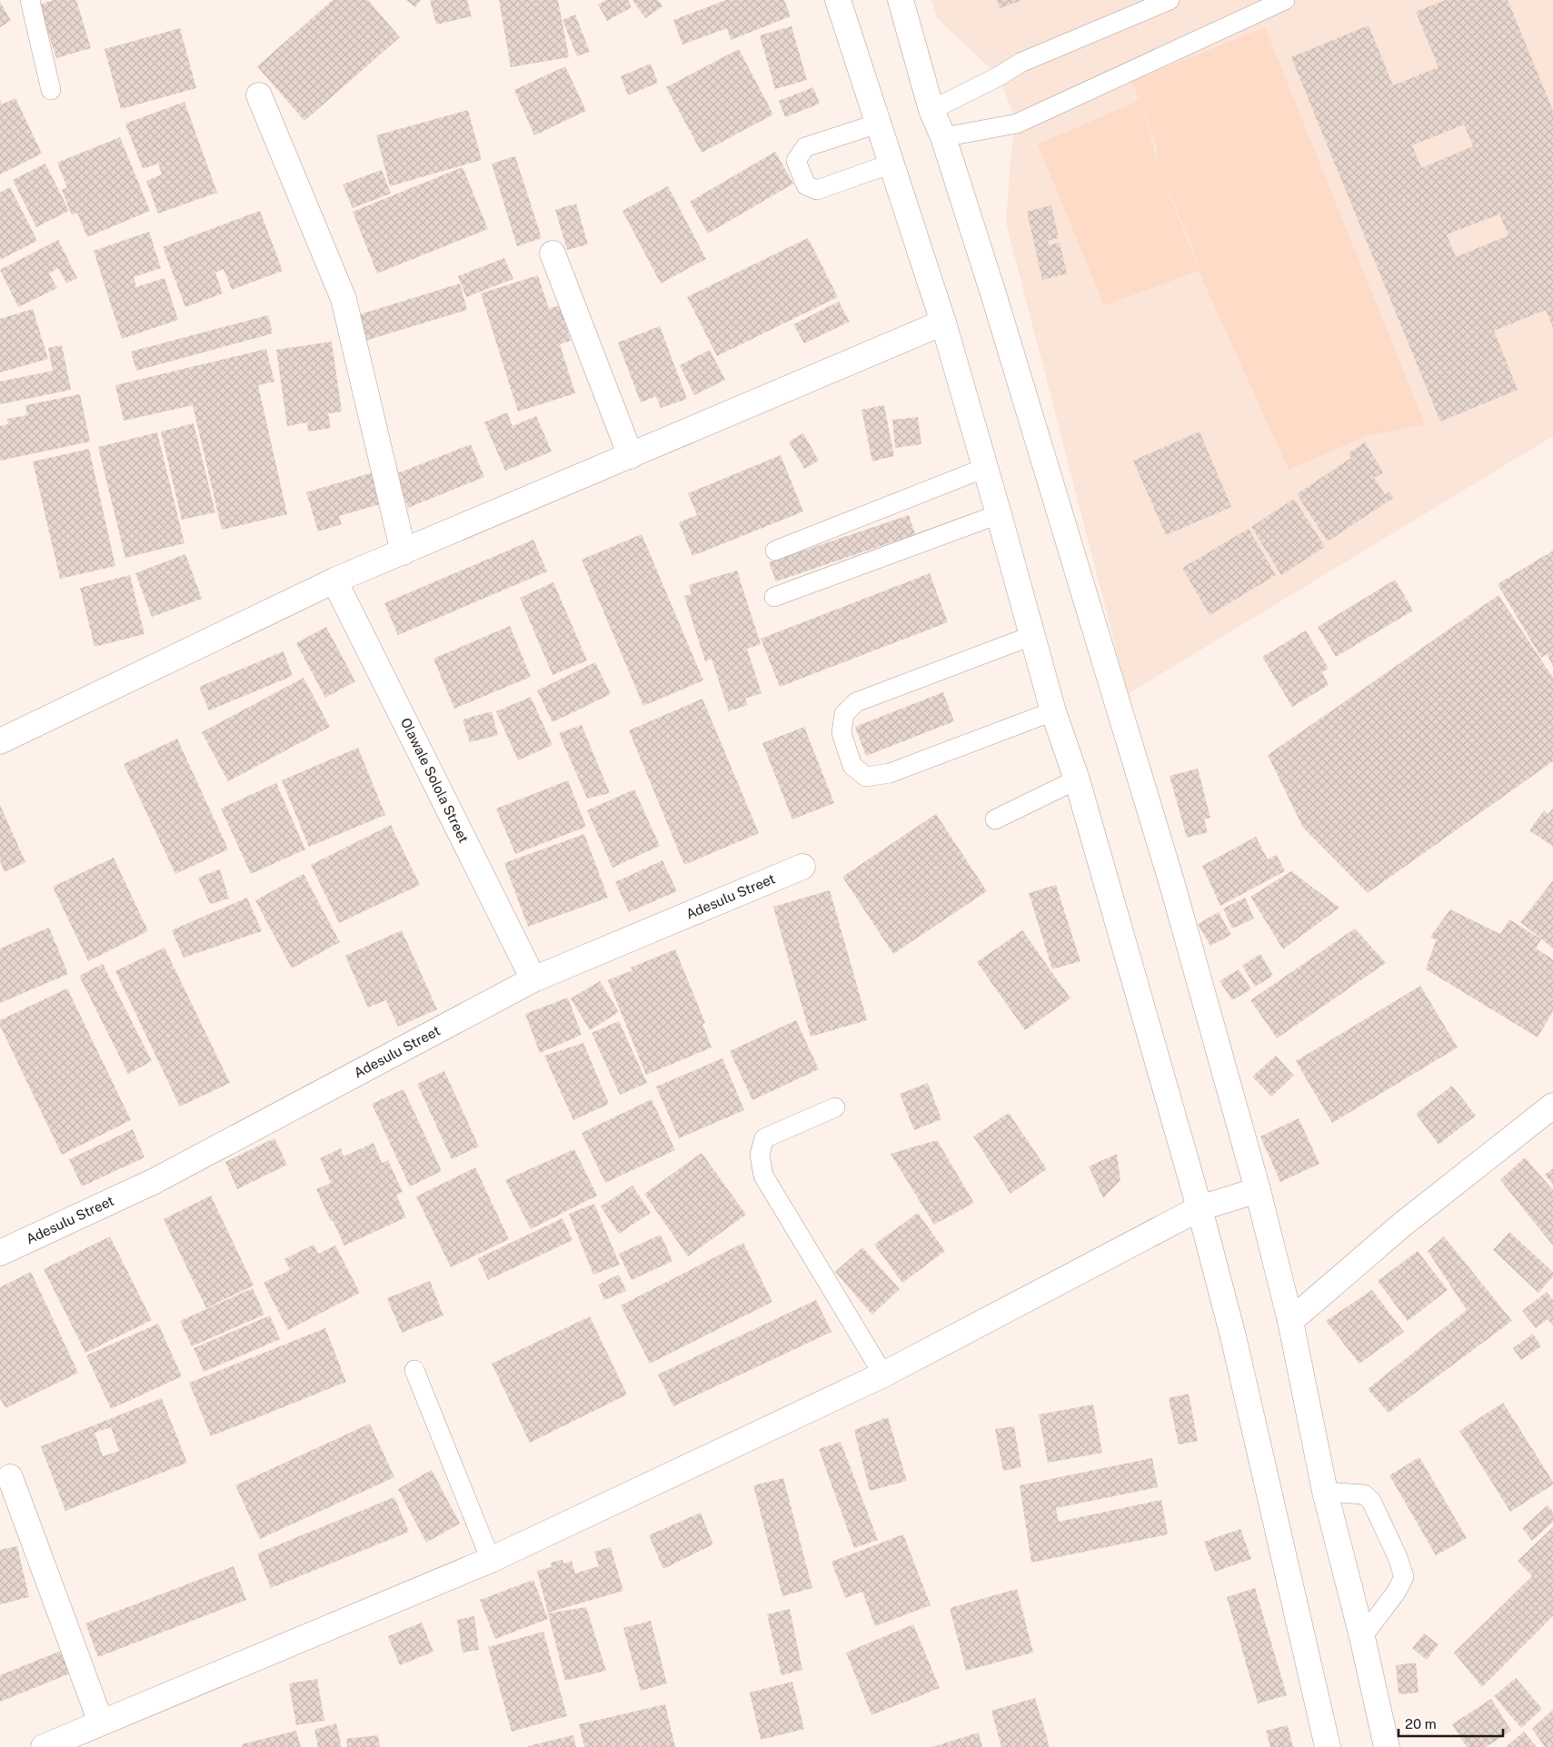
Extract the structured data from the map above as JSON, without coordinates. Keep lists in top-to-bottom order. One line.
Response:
{"streets":{"street":["Olawale Solola Street","Adesulu Street"]},"crossings":[["Olawale Solola Street","Adesulu Street"]],"scale_bar":"20 m"}
